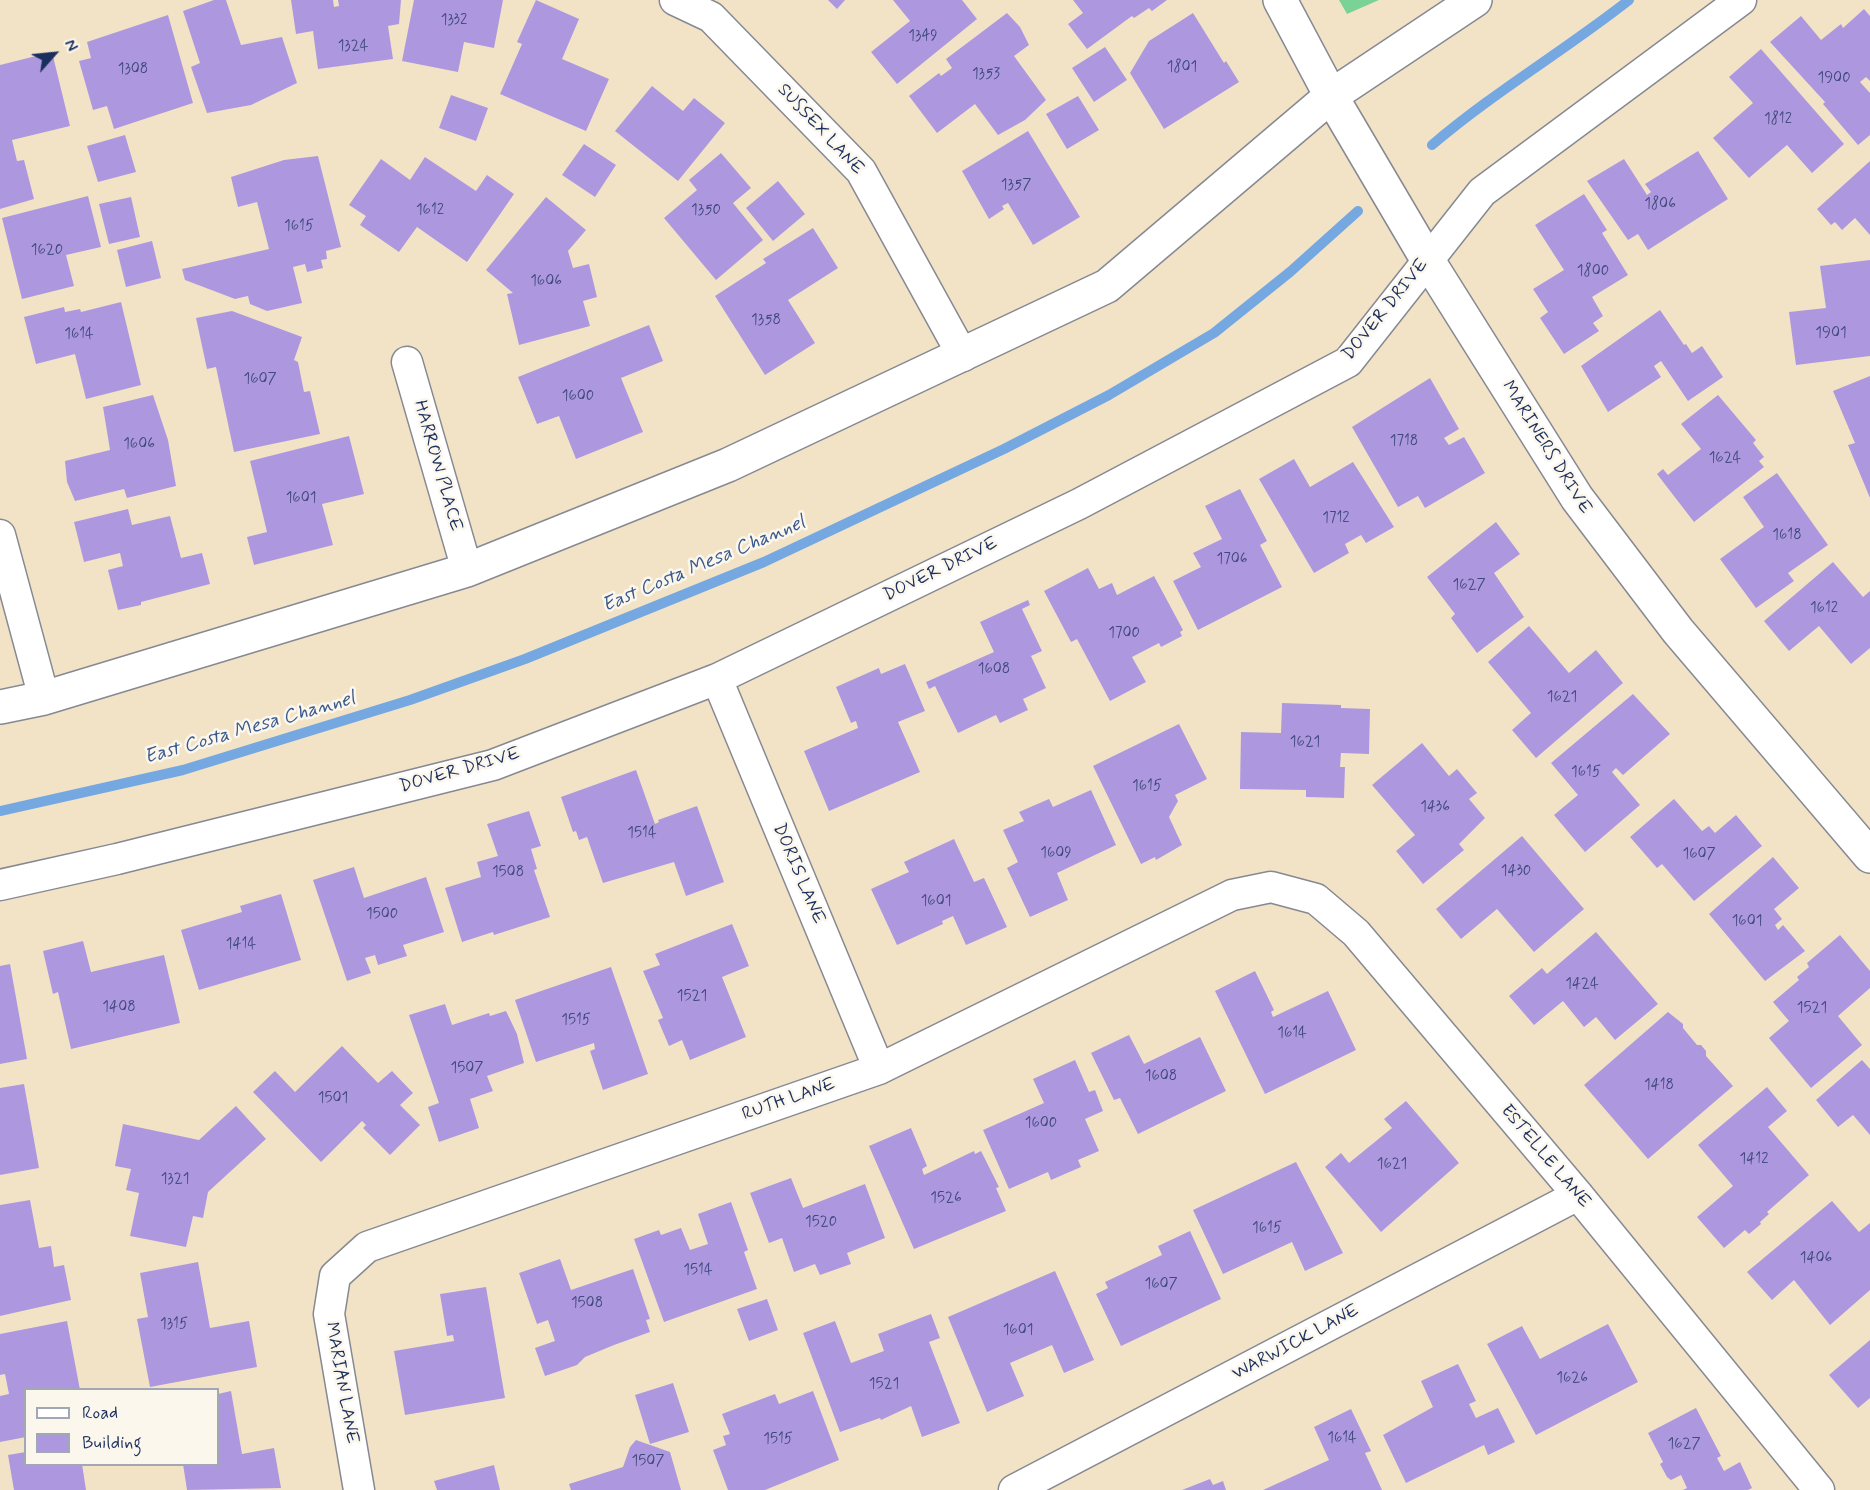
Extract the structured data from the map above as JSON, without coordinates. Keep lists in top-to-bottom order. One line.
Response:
{"streets":{"street":["SUSSEX LANE","DOVER DRIVE","MARINERS DRIVE","HARROW PLACE","DORIS LANE","RUTH LANE","ESTELLE LANE","WARWICK LANE","MARIAN LANE"]},"crossings":[["DOVER DRIVE","MARINERS DRIVE"],["DOVER DRIVE","DORIS LANE"],["DORIS LANE","RUTH LANE"],["RUTH LANE","ESTELLE LANE"],["RUTH LANE","MARIAN LANE"],["ESTELLE LANE","WARWICK LANE"]],"water":["East Costa Mesa Channel"],"house_numbers":["1332","1349","1324","1801","1308","1353","1900","1812","1357","1806","1612","1350","1615","1620","1800","1606","1358","1901","1614","1607","1600","1718","1606","1624","1601","1712","1618","1706","1627","1612","1700","1608","1621","1621","1615","1615","1436","1514","1609","1607","1430","1508","1601","1500","1601","1414","1424","1521","1408","1521","1515","1614","1507","1608","1418","1501","1600","1412","1621","1321","1526","1520","1615","1406","1514","1607","1508","1315","1601","1626","1521","1614","1515","1627","1507"],"legend":["Road","Building"],"north":"top right"}
